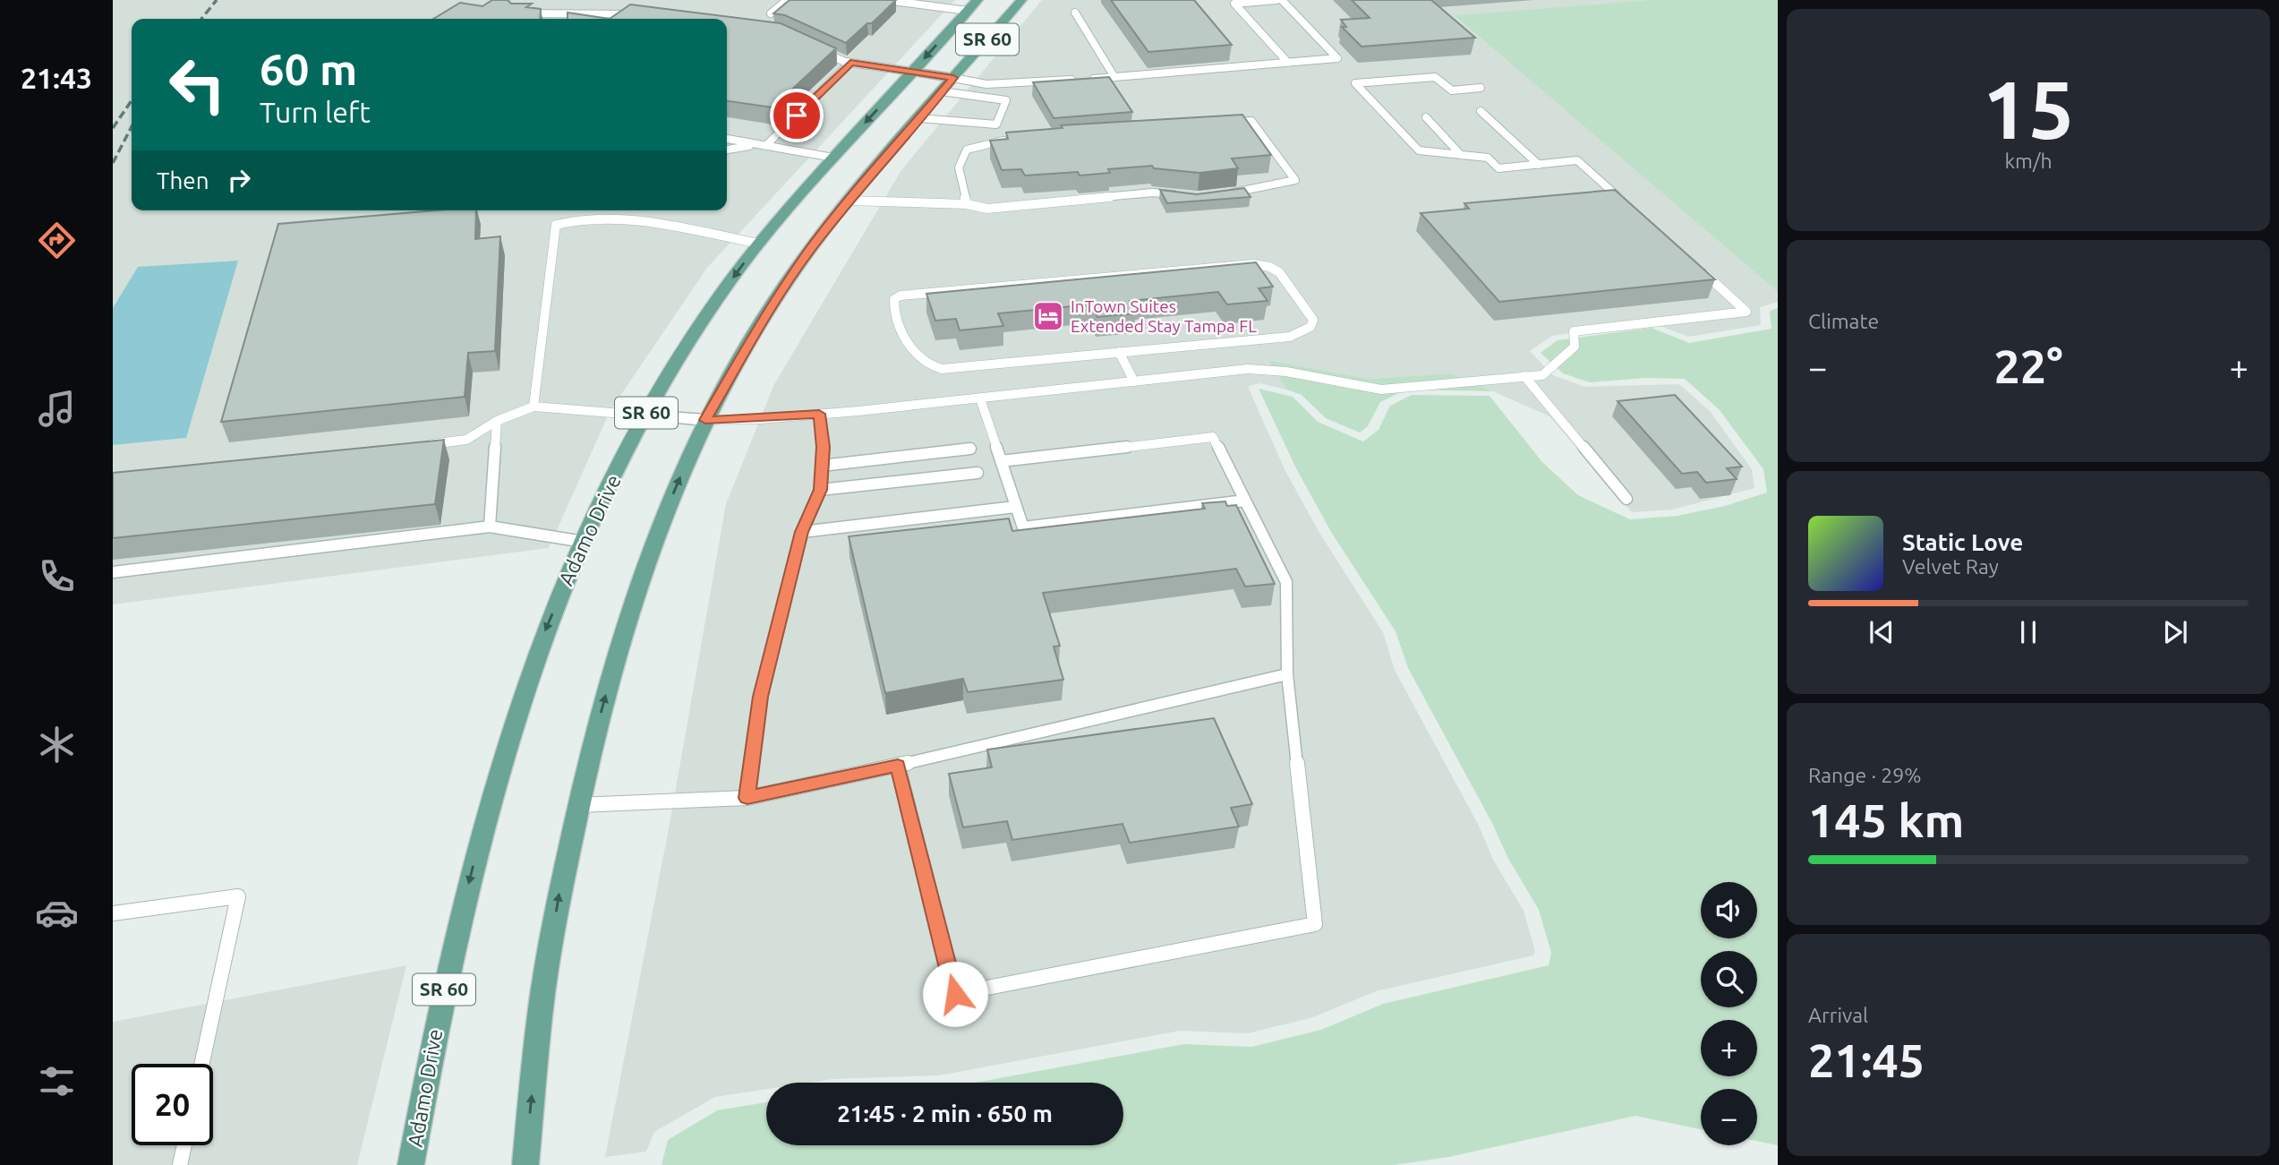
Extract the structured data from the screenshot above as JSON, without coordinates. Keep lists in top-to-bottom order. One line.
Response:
{"streets":{"main road":["SR 60","Adamo Drive"]},"places":{"hotel":["InTown Suites Extended Stay Tampa FL"]},"page":{"tabs":"21:43","tile":[["15","km/h"],"Climate",["Range · 29%","145 km"],["Arrival","21:45"]],"turn":["60 m","Turn left"],"then":"Then","heat":["−","22°","+"],"song":["Static Love","Velvet Ray"],"map_buttons":["+","−"],"limit":"20","trip":"21:45 · 2 min · 650 m"}}
